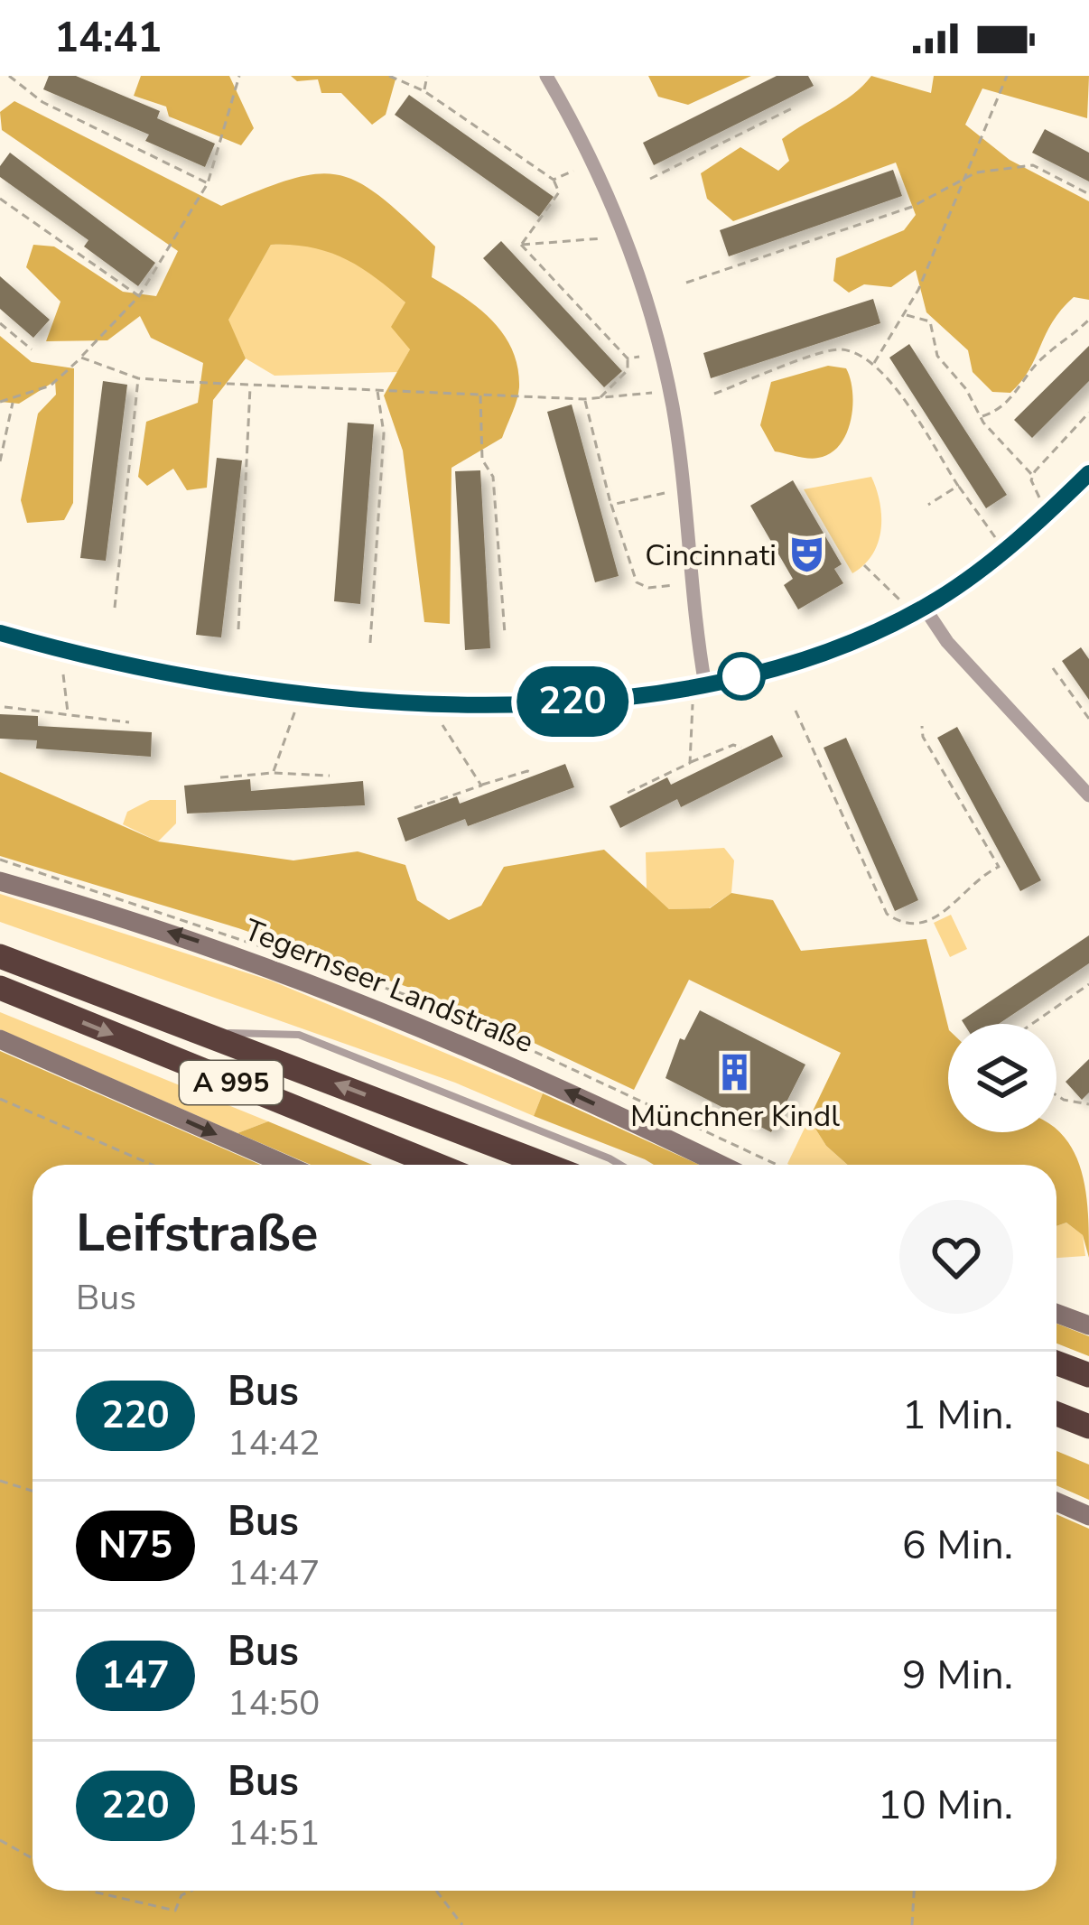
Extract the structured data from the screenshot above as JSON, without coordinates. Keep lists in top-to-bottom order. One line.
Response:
{"streets":{"highway":["A 995"],"main road":["Tegernseer Landstraße"]},"one_way":["Tegernseer Landstraße"],"places":{"theatre":["Cincinnati"],"building":["Münchner Kindl"]},"lines":["bus line 220"],"page":{"status":"14:41","on_map":"220","heading":["Leifstraße","Bus"],"list":[{"mark":"220","name":"Bus","note":"14:42","value":"1 Min."},{"mark":"N75","name":"Bus","note":"14:47","value":"6 Min."},{"mark":"147","name":"Bus","note":"14:50","value":"9 Min."},{"mark":"220","name":"Bus","note":"14:51","value":"10 Min."}]}}
